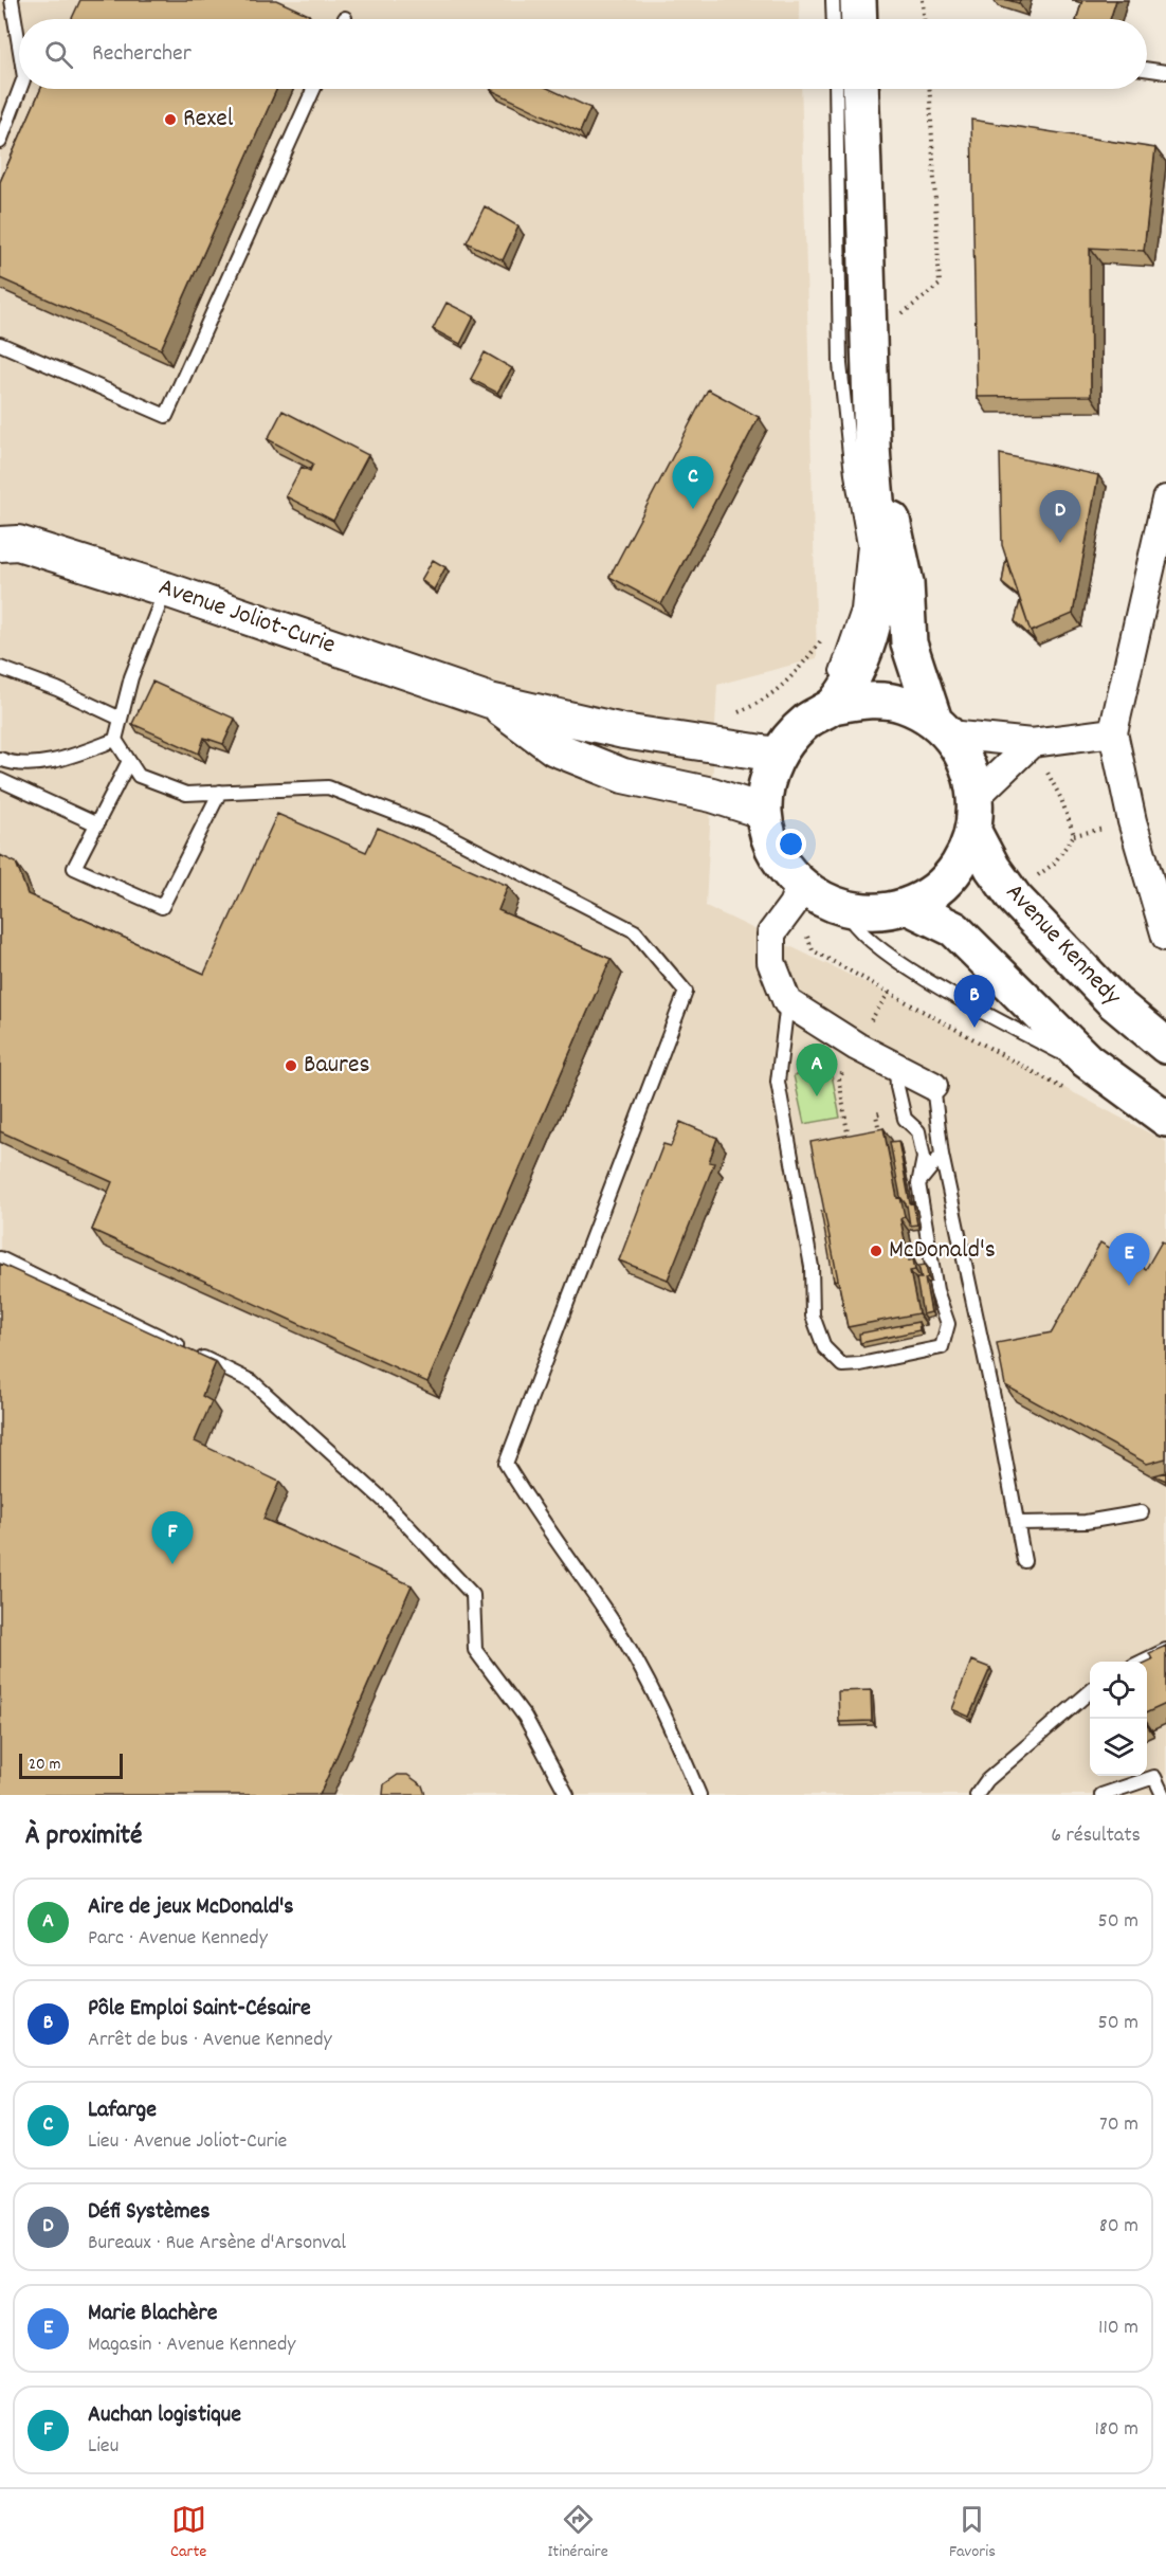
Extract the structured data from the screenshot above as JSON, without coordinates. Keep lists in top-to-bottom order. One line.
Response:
{"streets":{"main road":["Avenue Kennedy"],"street":["Avenue Joliot-Curie"]},"crossings":[["Avenue Joliot-Curie","Avenue Kennedy"]],"places":["Rexel","Baures","McDonald's"],"scale_bar":"20 m","page":{"search":"Rechercher","pins":["C","D","B","A","E","F"],"scale":"20 m","heading":["À proximité","6 résultats"],"list":[{"mark":"A","name":"Aire de jeux McDonald's","note":"Parc · Avenue Kennedy","value":"50 m"},{"mark":"B","name":"Pôle Emploi Saint-Césaire","note":"Arrêt de bus · Avenue Kennedy","value":"50 m"},{"mark":"C","name":"Lafarge","note":"Lieu · Avenue Joliot-Curie","value":"70 m"},{"mark":"D","name":"Défi Systèmes","note":"Bureaux · Rue Arsène d'Arsonval","value":"80 m"},{"mark":"E","name":"Marie Blachère","note":"Magasin · Avenue Kennedy","value":"110 m"},{"mark":"F","name":"Auchan logistique","note":"Lieu","value":"180 m"}],"nav":["Carte","Itinéraire","Favoris"]}}
